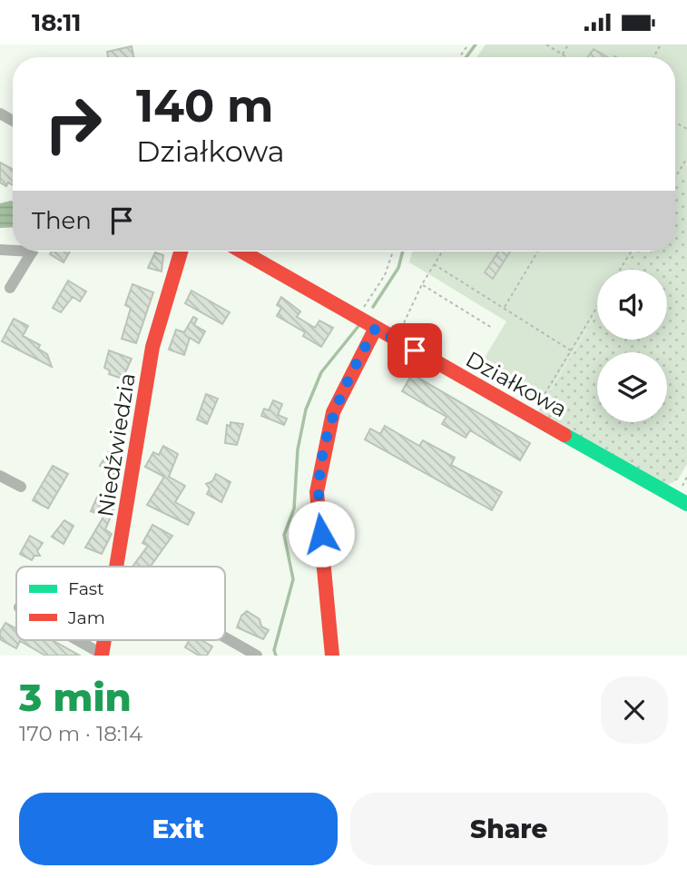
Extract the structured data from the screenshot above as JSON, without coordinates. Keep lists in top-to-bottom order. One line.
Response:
{"streets":{"street":["Działkowa","Niedźwiedzia"]},"legend":["Fast","Jam"],"page":{"status":"18:11","turn":["140 m","Działkowa"],"then":"Then","heading":["3 min","170 m · 18:14"],"buttons":["Exit","Share"]}}
